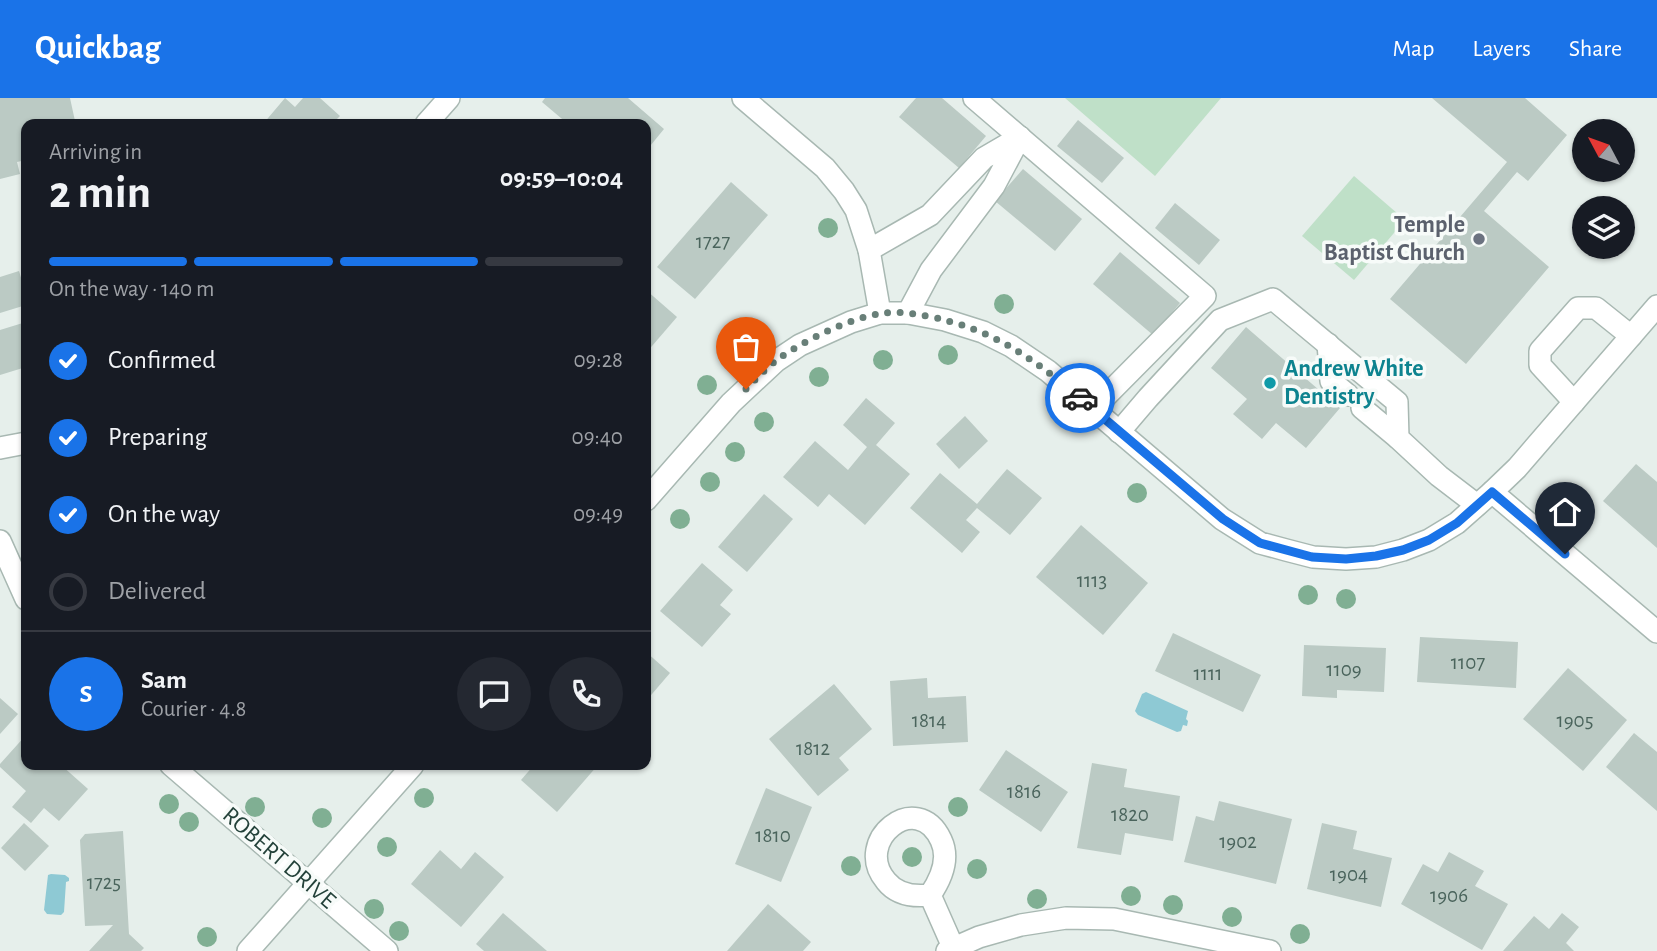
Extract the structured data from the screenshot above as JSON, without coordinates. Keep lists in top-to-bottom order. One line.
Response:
{"streets":{"street":["ROBERT DRIVE"]},"places":["Temple Baptist Church","Andrew White Dentistry"],"house_numbers":["1727","1113","1107","1109","1111","1814","1905","1812","1816","1820","1810","1902","1904","1725","1906"],"north":"top left","page":{"header":"Quickbag","nav":["Map","Layers","Share"],"heading":["2 min","Arriving in","09:59–10:04"],"panel":["Sam","Courier · 4.8"],"bar":"On the way · 140 m","list":[["Confirmed","09:28"],["Preparing","09:40"],["On the way","09:49"],"Delivered"],"round":"S"}}
